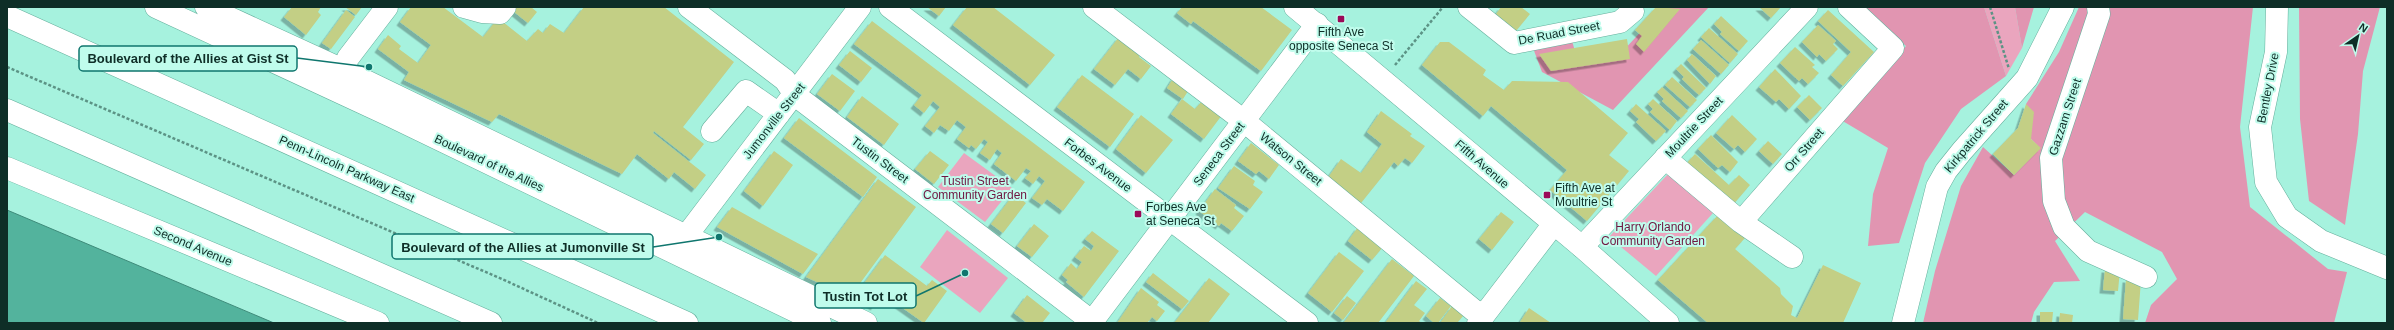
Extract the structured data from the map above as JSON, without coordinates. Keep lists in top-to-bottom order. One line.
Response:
{"streets":{"main road":["De Ruad Street","Bentley Drive","Gazzam Street","Jumonville Street","Moultrie Street","Kirkpatrick Street","Orr Street","Seneca Street","Watson Street","Tustin Street","Boulevard of the Allies","Fifth Avenue","Forbes Avenue","Penn-Lincoln Parkway East","Second Avenue"]},"crossings":[["Jumonville Street","Tustin Street"],["Jumonville Street","Boulevard of the Allies"],["Moultrie Street","Fifth Avenue"],["Seneca Street","Watson Street"],["Seneca Street","Tustin Street"],["Seneca Street","Fifth Avenue"],["Seneca Street","Forbes Avenue"]],"parks":["Tustin Street Community Garden","Harry Orlando Community Garden"],"places":{"transit":["Fifth Ave opposite Seneca St","Fifth Ave at Moultrie St","Forbes Ave at Seneca St"],"other":["Boulevard of the Allies at Gist St","Boulevard of the Allies at Jumonville St","Tustin Tot Lot"]},"north":"top right"}
